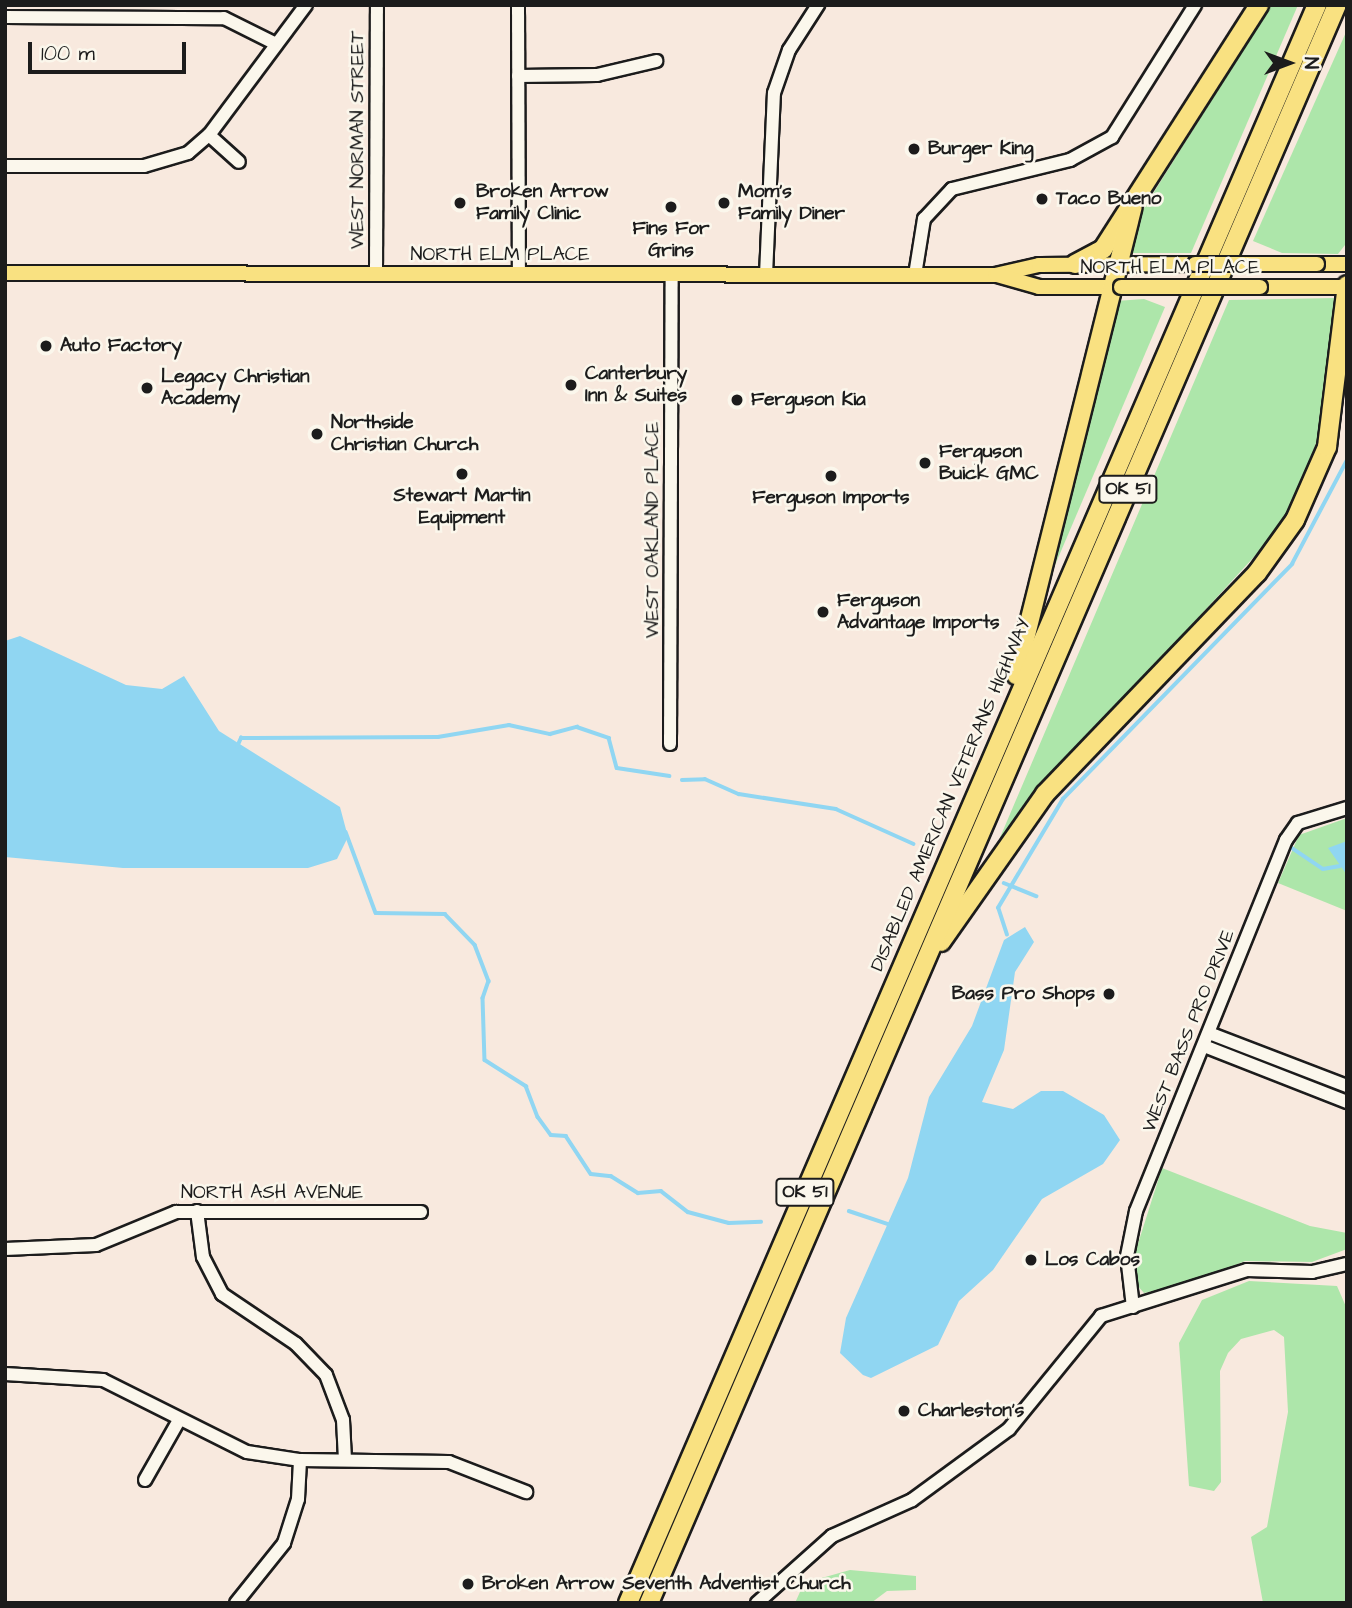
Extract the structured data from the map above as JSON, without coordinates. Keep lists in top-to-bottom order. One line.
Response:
{"streets":{"highway":["OK 51","DISABLED AMERICAN VETERANS HIGHWAY"],"main road":["NORTH ELM PLACE"],"street":["WEST NORMAN STREET","WEST OAKLAND PLACE","WEST BASS PRO DRIVE","NORTH ASH AVENUE"]},"crossings":[["WEST NORMAN STREET","NORTH ELM PLACE"],["NORTH ELM PLACE","WEST OAKLAND PLACE"]],"places":["Burger King","Taco Bueno","Broken Arrow Family Clinic","Mom's Family Diner","Fins For Grins","Auto Factory","Canterbury Inn & Suites","Legacy Christian Academy","Ferguson Kia","Northside Christian Church","Ferguson Buick GMC","Stewart Martin Equipment","Ferguson Imports","Ferguson Advantage Imports","Bass Pro Shops","Los Cabos","Charleston's","Broken Arrow Seventh Adventist Church"],"scale_bar":"100 m","north":"right"}
